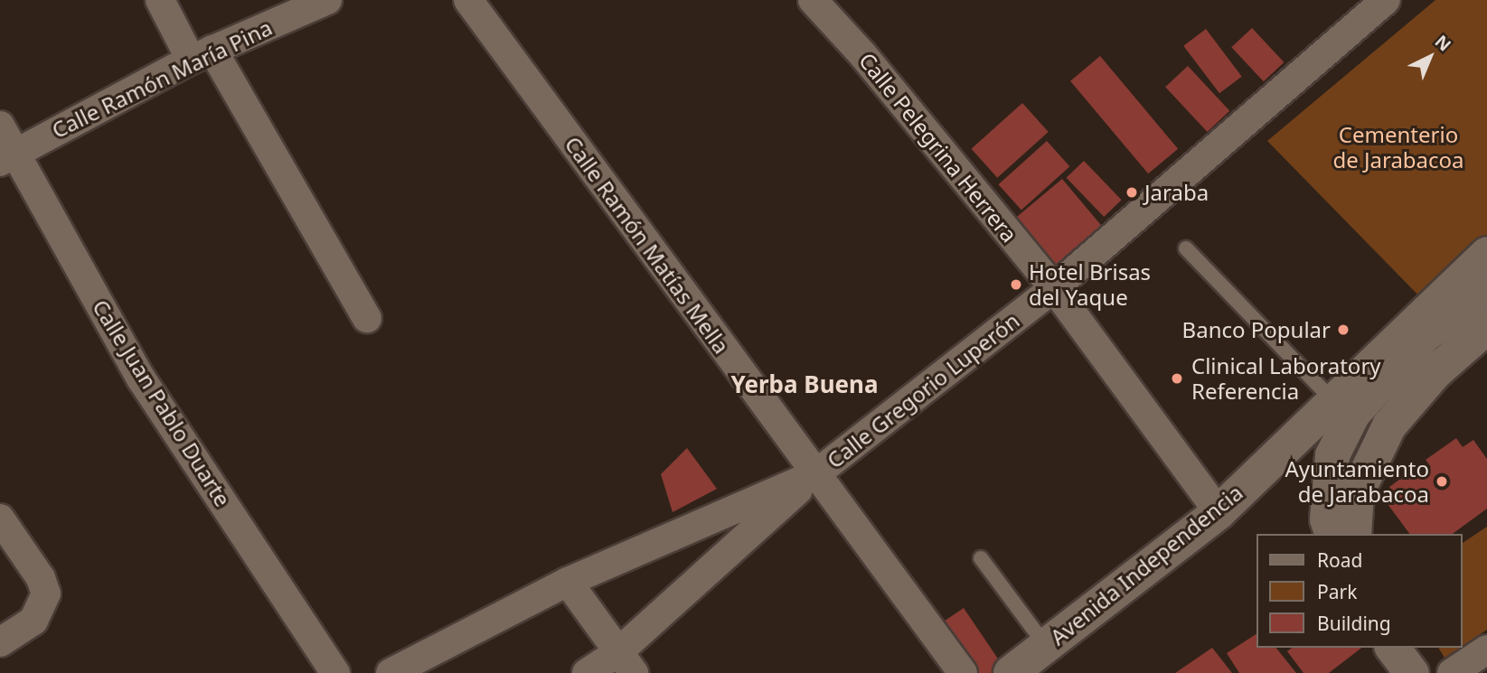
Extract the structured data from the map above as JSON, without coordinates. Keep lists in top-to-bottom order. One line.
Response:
{"streets":{"street":["Calle Ramón María Pina","Calle Pelegrina Herrera","Calle Ramón Matías Mella","Calle Gregorio Luperón","Calle Juan Pablo Duarte","Avenida Independencia"]},"crossings":[["Calle Ramón María Pina","Calle Juan Pablo Duarte"],["Calle Pelegrina Herrera","Calle Gregorio Luperón"],["Calle Pelegrina Herrera","Avenida Independencia"],["Calle Ramón Matías Mella","Calle Gregorio Luperón"]],"districts":["Yerba Buena"],"parks":["Cementerio de Jarabacoa"],"places":["Jaraba","Hotel Brisas del Yaque","Banco Popular","Clinical Laboratory Referencia","Ayuntamiento de Jarabacoa"],"legend":["Road","Park","Building"],"north":"top right"}
